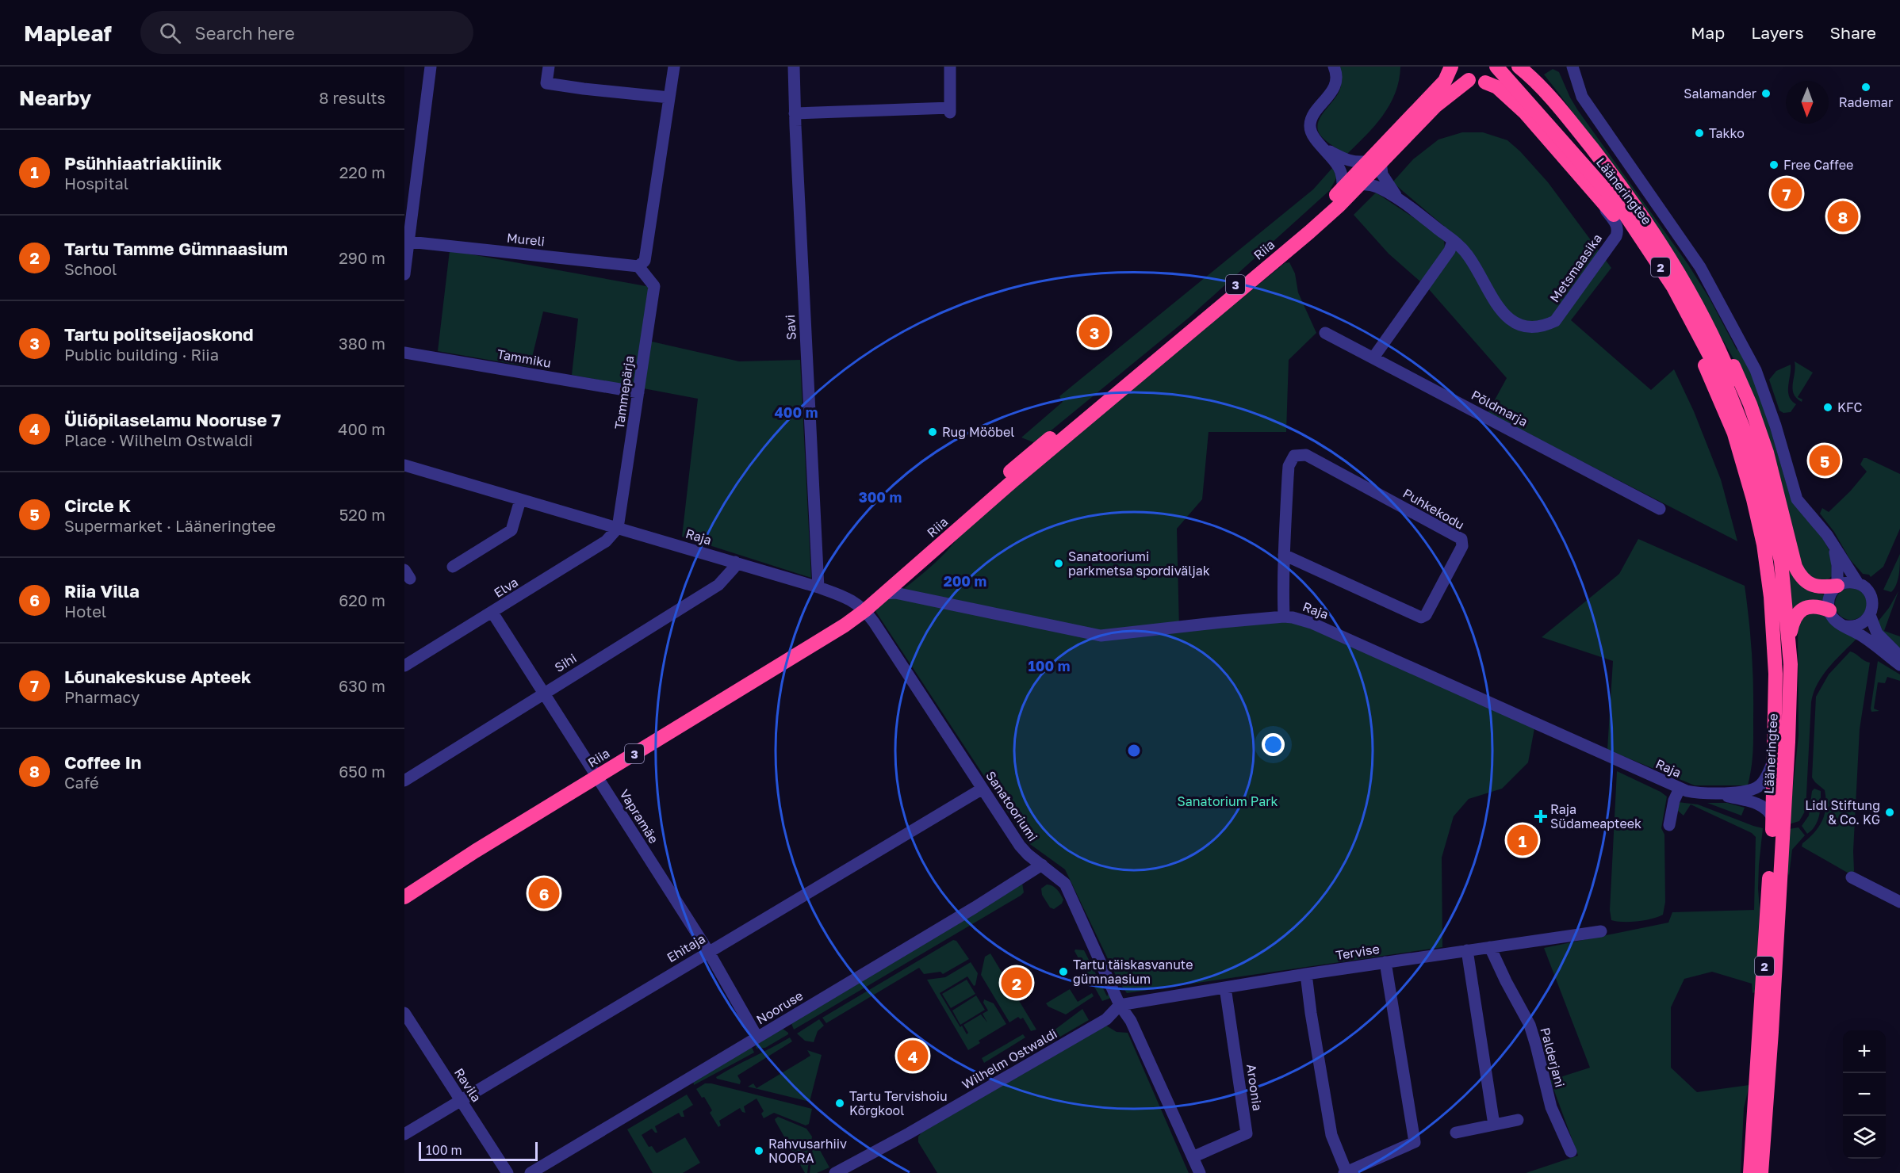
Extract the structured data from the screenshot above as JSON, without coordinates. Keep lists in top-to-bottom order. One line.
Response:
{"streets":{"highway":["Lääneringtee","Riia","2","3"],"street":["Mureli","Metsmaasika","Savi","Tammiku","Tammepärja","Põldmarja","Puhkekodu","Raja","Elva","Sihi","Sanatooriumi","Vapramäe","Ehitaja","Tervise","Nooruse","Palderjani","Wilhelm Ostwaldi","Ravila","Aroonia"]},"crossings":[["Lääneringtee","Metsmaasika"],["Lääneringtee","Raja"],["Mureli","Tammepärja"],["Riia","Metsmaasika"],["Riia","Raja"],["Riia","Sanatooriumi"],["Riia","Vapramäe"],["Savi","Raja"],["Tammiku","Tammepärja"],["Tammepärja","Raja"],["Tammepärja","Elva"],["Puhkekodu","Raja"],["Raja","Elva"],["Raja","Sihi"],["Raja","Sanatooriumi"],["Elva","Vapramäe"],["Sihi","Vapramäe"],["Sanatooriumi","Ehitaja"],["Sanatooriumi","Tervise"],["Sanatooriumi","Nooruse"],["Sanatooriumi","Wilhelm Ostwaldi"],["Sanatooriumi","Aroonia"],["Vapramäe","Ehitaja"],["Vapramäe","Nooruse"],["Ehitaja","Ravila"],["Tervise","Palderjani"],["Tervise","Wilhelm Ostwaldi"],["Tervise","Aroonia"]],"parks":["Sanatorium Park"],"places":{"other":["Rademar","Salamander","Takko","Free Caffee","KFC","Rug Mööbel","Sanatooriumi parkmetsa spordiväljak","Lidl Stiftung & Co. KG","Tartu täiskasvanute gümnaasium","Tartu Tervishoiu Kõrgkool","Rahvusarhiiv NOORA"],"health":["Raja Südameapteek"]},"scale_bar":"100 m","north":"bottom","page":{"header":"Mapleaf","search":"Search here","nav":["Map","Layers","Share"],"heading":["Nearby","8 results"],"list":[{"mark":"1","name":"Psühhiaatriakliinik","note":"Hospital","value":"220 m"},{"mark":"2","name":"Tartu Tamme Gümnaasium","note":"School","value":"290 m"},{"mark":"3","name":"Tartu politseijaoskond","note":"Public building · Riia","value":"380 m"},{"mark":"4","name":"Üliõpilaselamu Nooruse 7","note":"Place · Wilhelm Ostwaldi","value":"400 m"},{"mark":"5","name":"Circle K","note":"Supermarket · Lääneringtee","value":"520 m"},{"mark":"6","name":"Riia Villa","note":"Hotel","value":"620 m"},{"mark":"7","name":"Lõunakeskuse Apteek","note":"Pharmacy","value":"630 m"},{"mark":"8","name":"Coffee In","note":"Café","value":"650 m"}],"pins":["7","8","3","5","1","6","2","4"],"map_buttons":["+","−"],"scale":"100 m"},"rings":["400 m","300 m","200 m","100 m"]}
